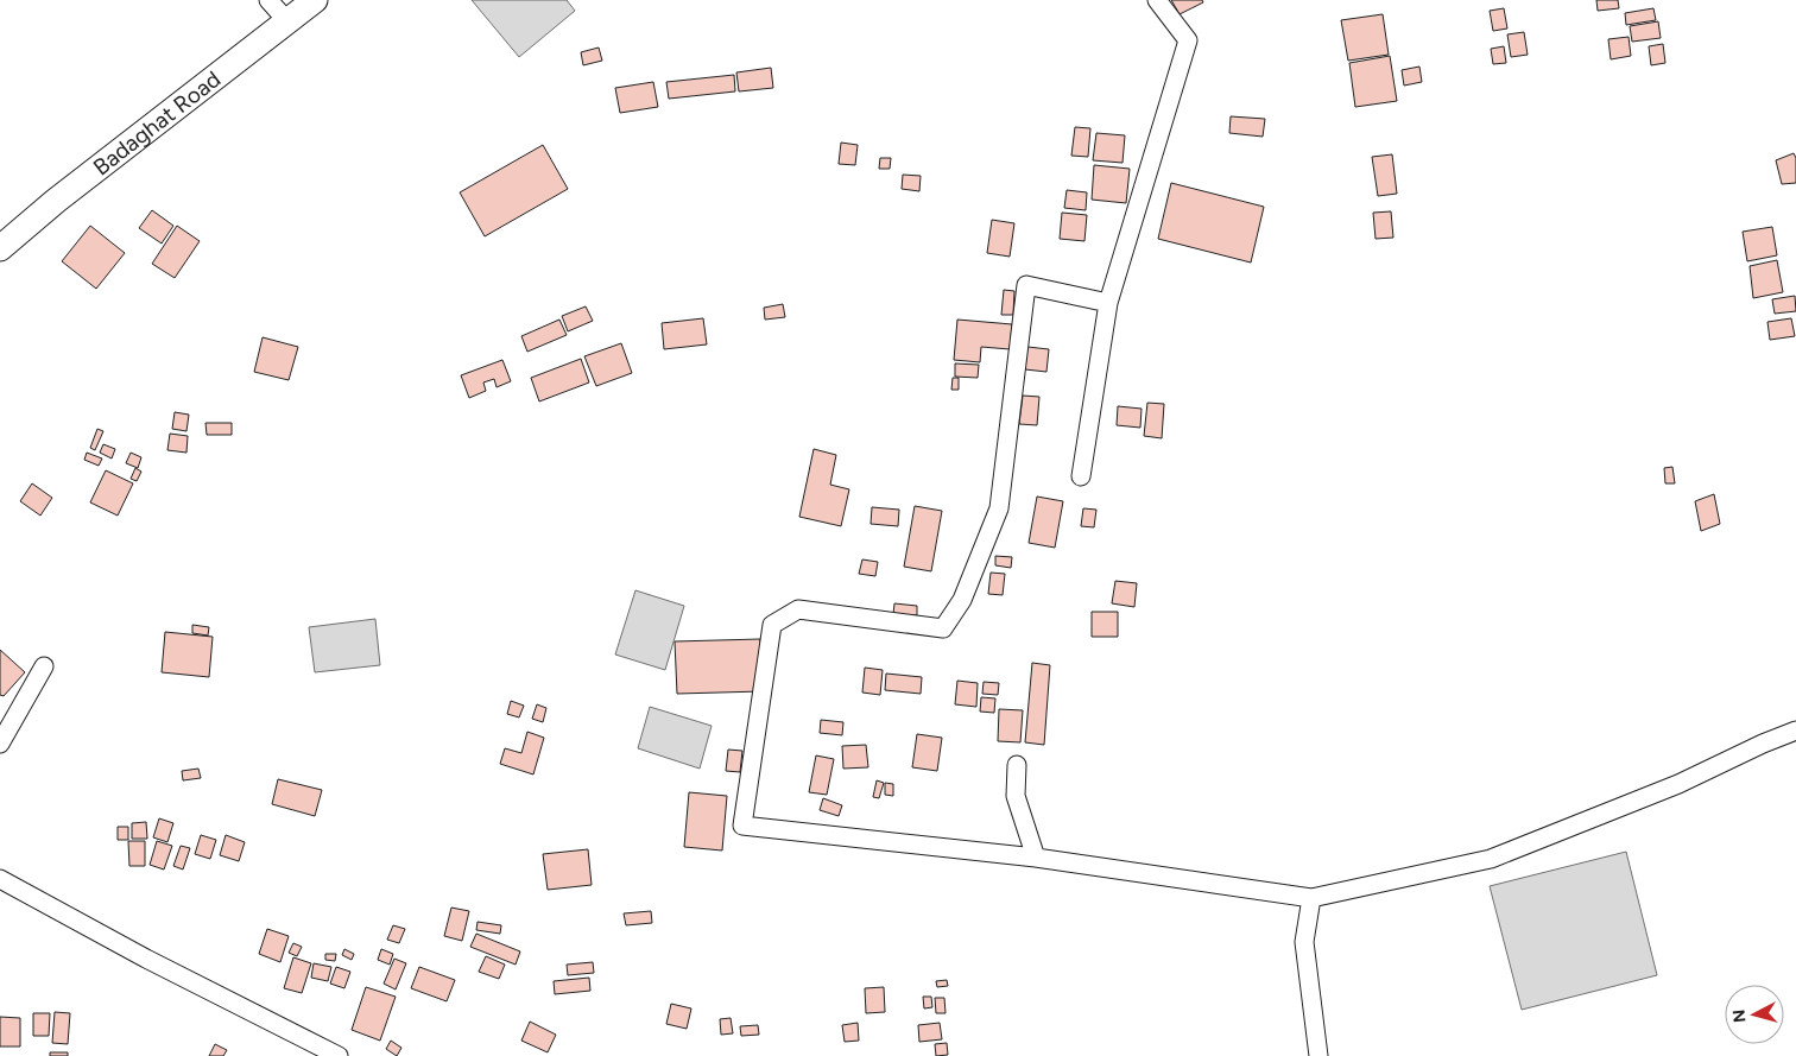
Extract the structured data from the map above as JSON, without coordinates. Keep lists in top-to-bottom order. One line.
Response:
{"streets":{"main road":["Badaghat Road"]},"north":"left"}
